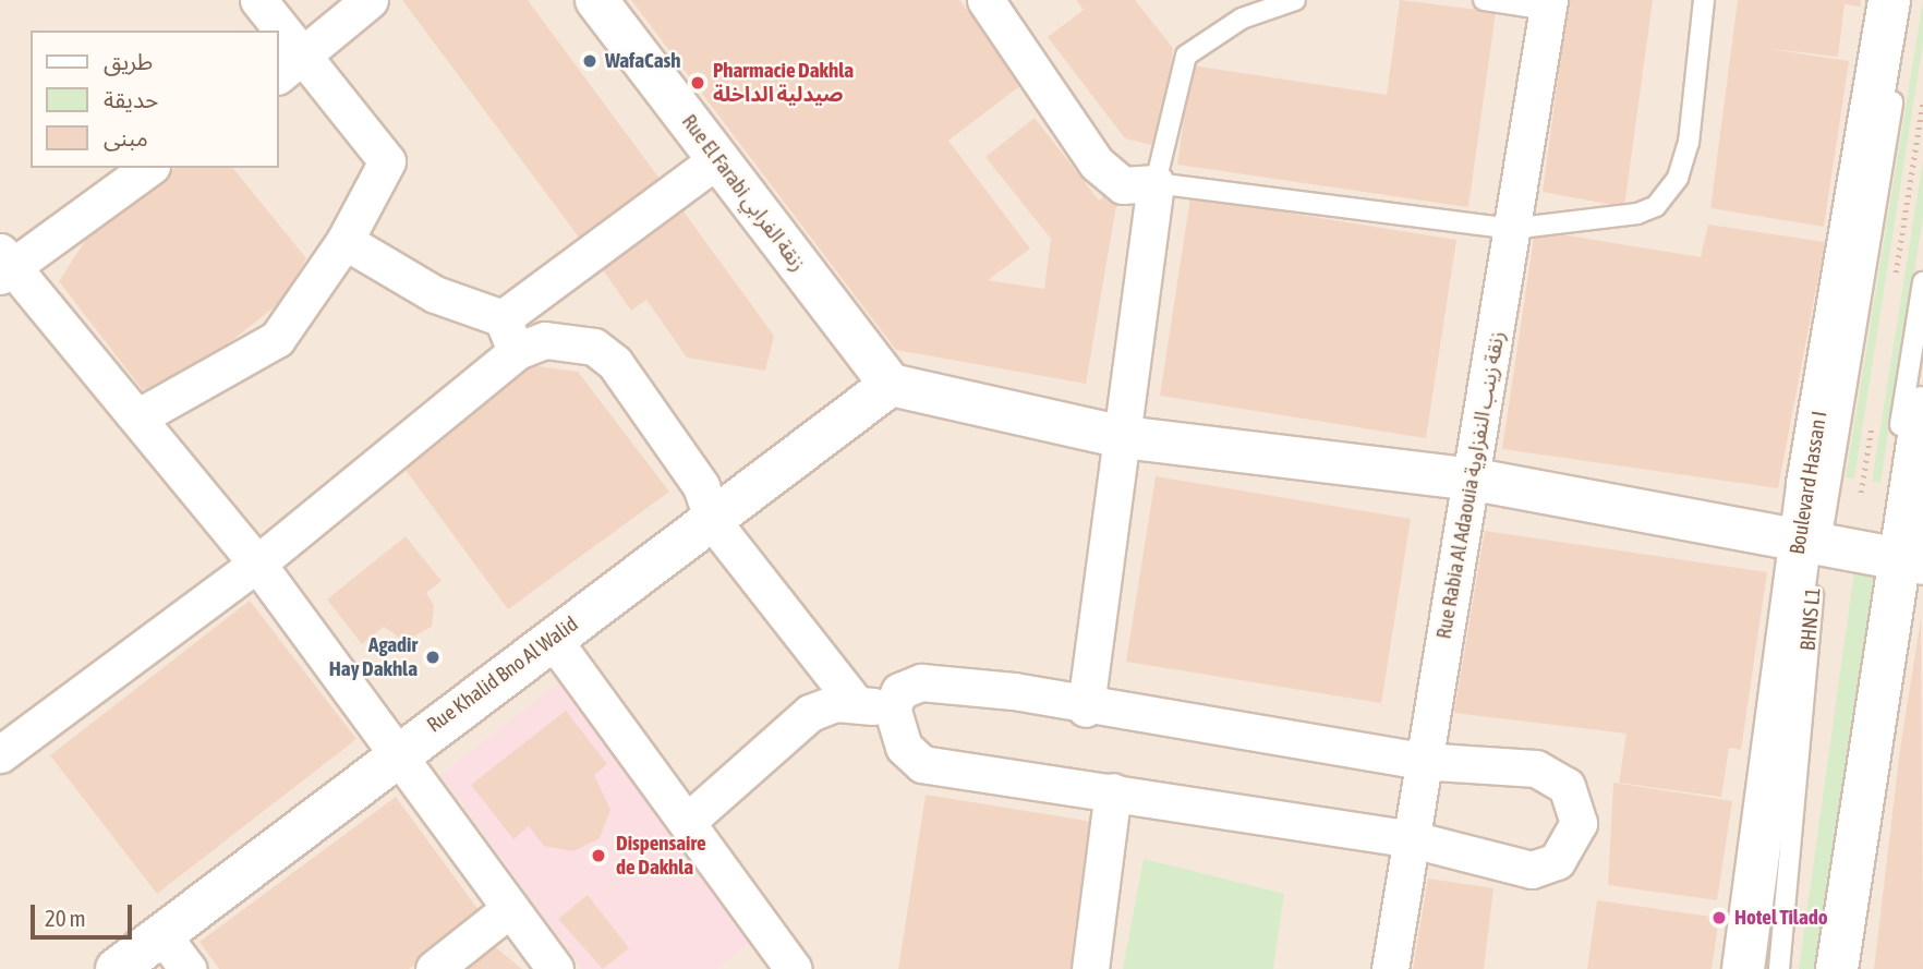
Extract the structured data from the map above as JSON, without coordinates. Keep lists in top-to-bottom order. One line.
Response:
{"streets":{"street":["Rue El Farabi زنقة الفرابي","Boulevard Hassan I","Rue Rabia Al Adaouia زنقة زينب النفزاوية","Rue Khalid Bno Al Walid"],"lane":["BHNS L1"]},"crossings":[["Rue El Farabi زنقة الفرابي","Rue Khalid Bno Al Walid"],["Boulevard Hassan I","BHNS L1"]],"places":["WafaCash","Pharmacie Dakhla صيدلية الداخلة","Agadir Hay Dakhla","Dispensaire de Dakhla","Hotel Tilado"],"legend":["طريق","حديقة","مبنى"],"scale_bar":"20 m"}
